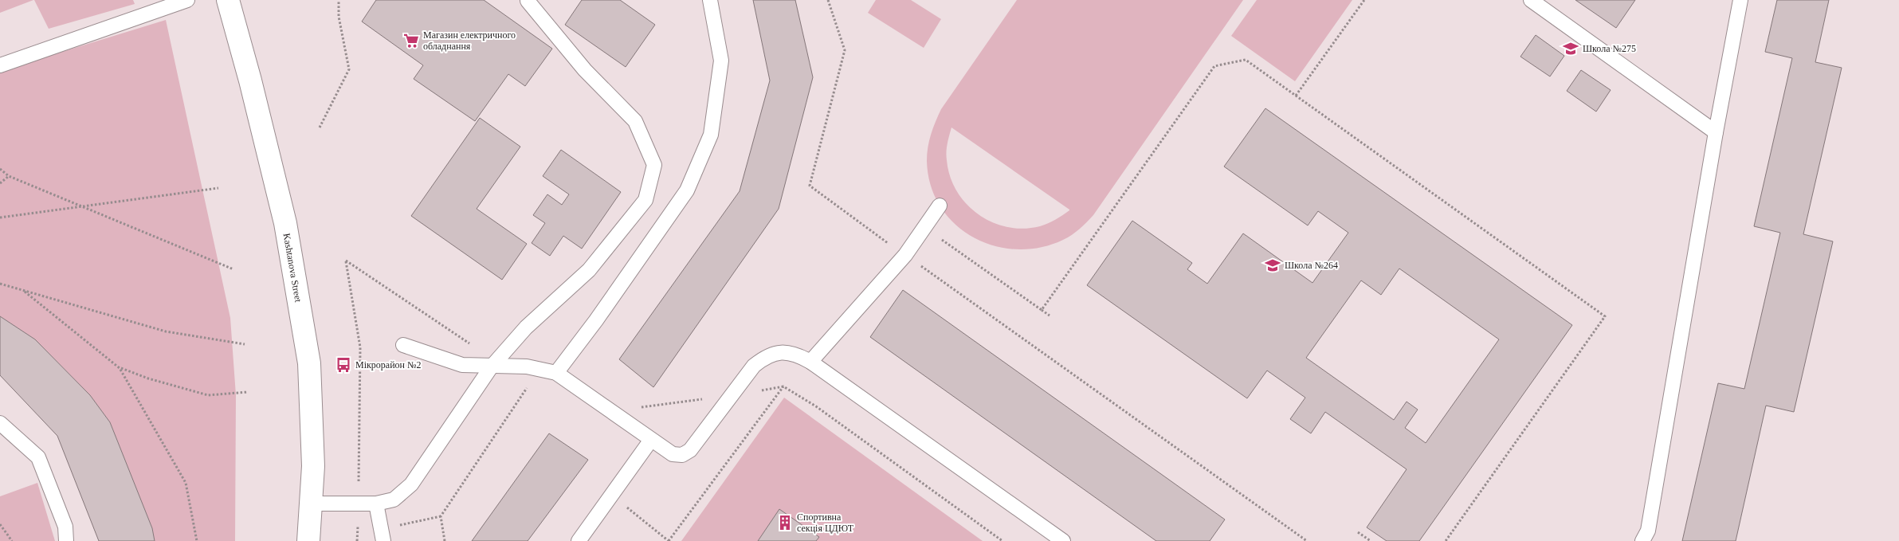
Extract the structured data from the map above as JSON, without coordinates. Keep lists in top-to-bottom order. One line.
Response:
{"streets":{"street":["Kashtanova Street"]},"places":{"supermarket":["Магазин електричного обладнання"],"school or university":["Школа №275","Школа №264"],"bus stop":["Мікрорайон №2"],"building":["Спортивна секція ЦДЮТ"]}}
